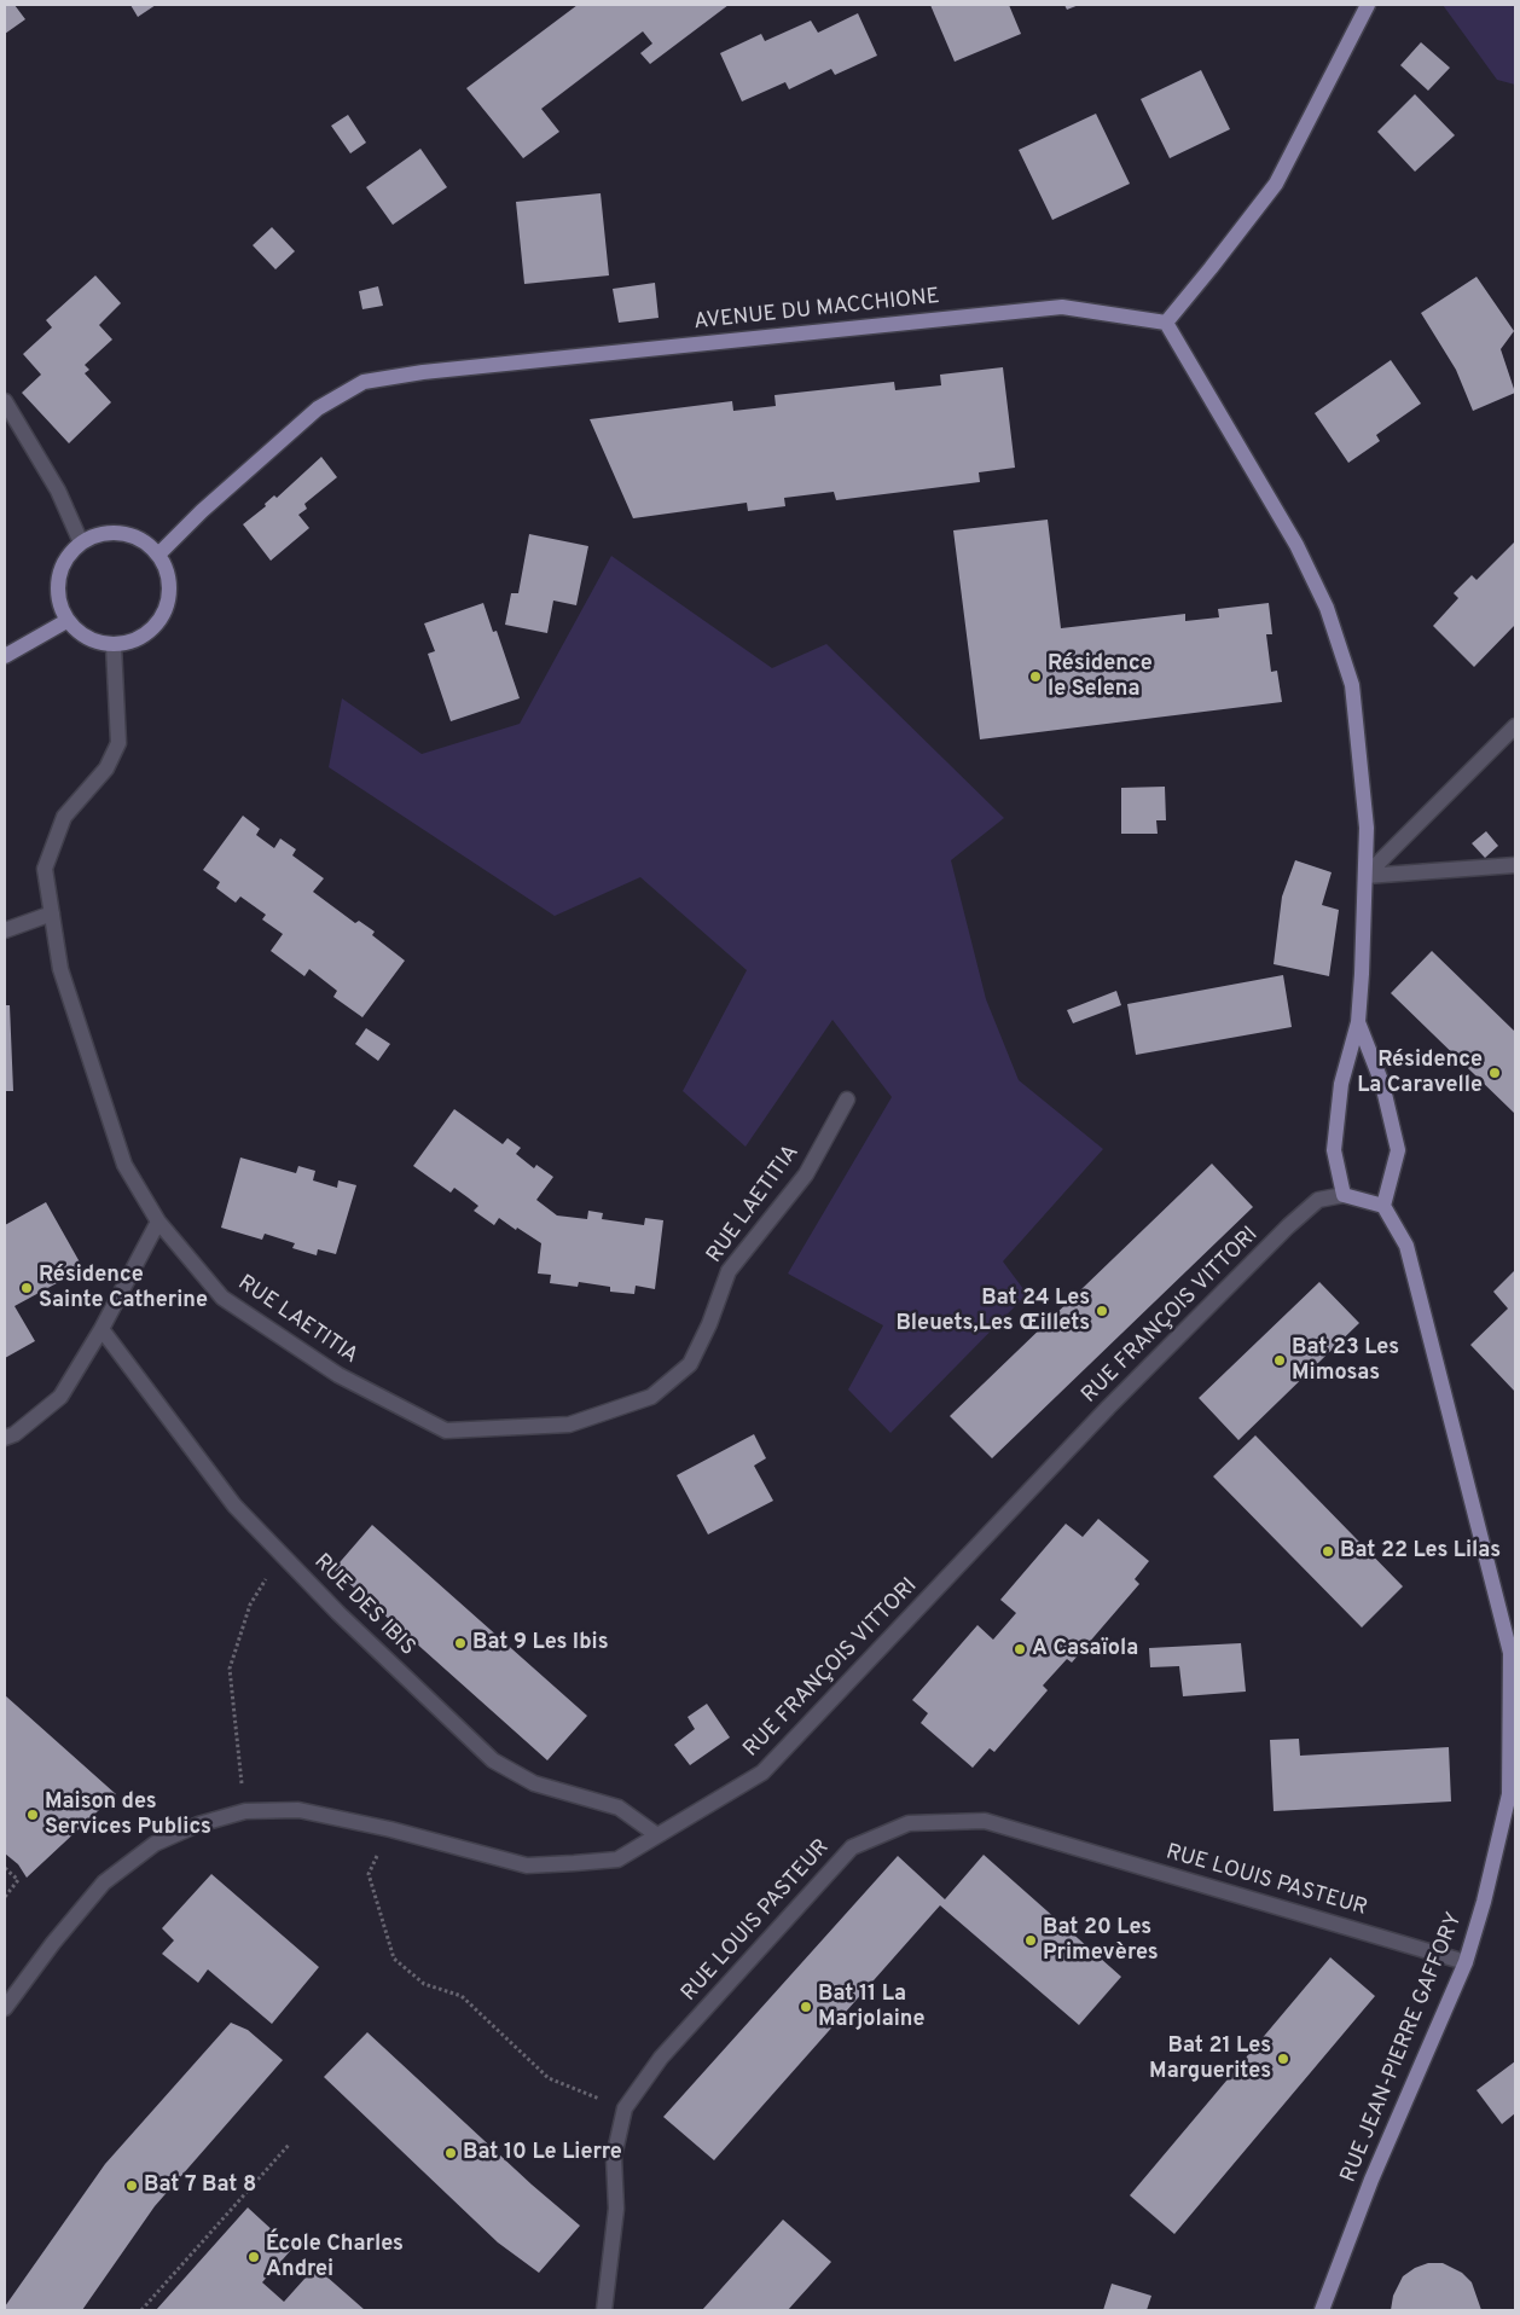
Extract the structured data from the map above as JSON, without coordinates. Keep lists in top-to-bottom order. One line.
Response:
{"streets":{"main road":["AVENUE DU MACCHIONE","RUE JEAN-PIERRE GAFFORY"],"street":["RUE LAETITIA","RUE FRANÇOIS VITTORI","RUE DES IBIS","RUE LOUIS PASTEUR"]},"crossings":[["AVENUE DU MACCHIONE","RUE LAETITIA"],["RUE FRANÇOIS VITTORI","RUE DES IBIS"],["RUE LOUIS PASTEUR","RUE JEAN-PIERRE GAFFORY"]],"places":["Résidence le Selena","Résidence La Caravelle","Résidence Sainte Catherine","Bat 24 Les Bleuets,Les Œillets","Bat 23 Les Mimosas","Bat 22 Les Lilas","Bat 9 Les Ibis","A Casaïola","Maison des Services Publics","Bat 20 Les Primevères","Bat 11 La Marjolaine","Bat 21 Les Marguerites","Bat 10 Le Lierre","Bat 7 Bat 8","École Charles Andrei"]}
